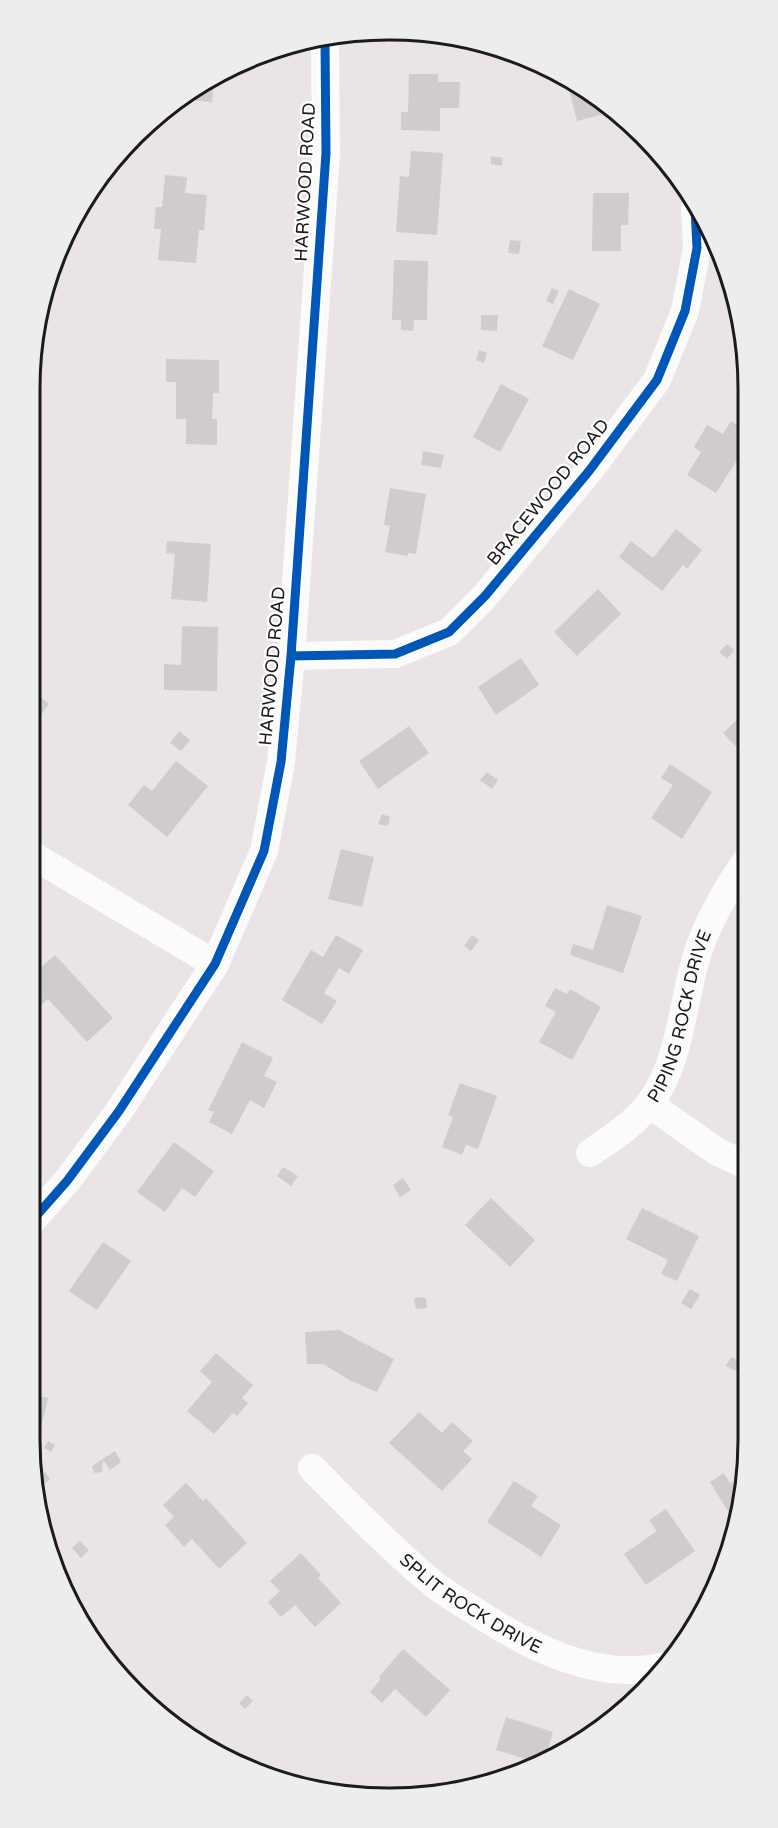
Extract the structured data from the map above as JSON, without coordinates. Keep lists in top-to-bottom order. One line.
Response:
{"streets":{"street":["HARWOOD ROAD","BRACEWOOD ROAD","PIPING ROCK DRIVE","SPLIT ROCK DRIVE"]},"crossings":[["HARWOOD ROAD","BRACEWOOD ROAD"]]}
